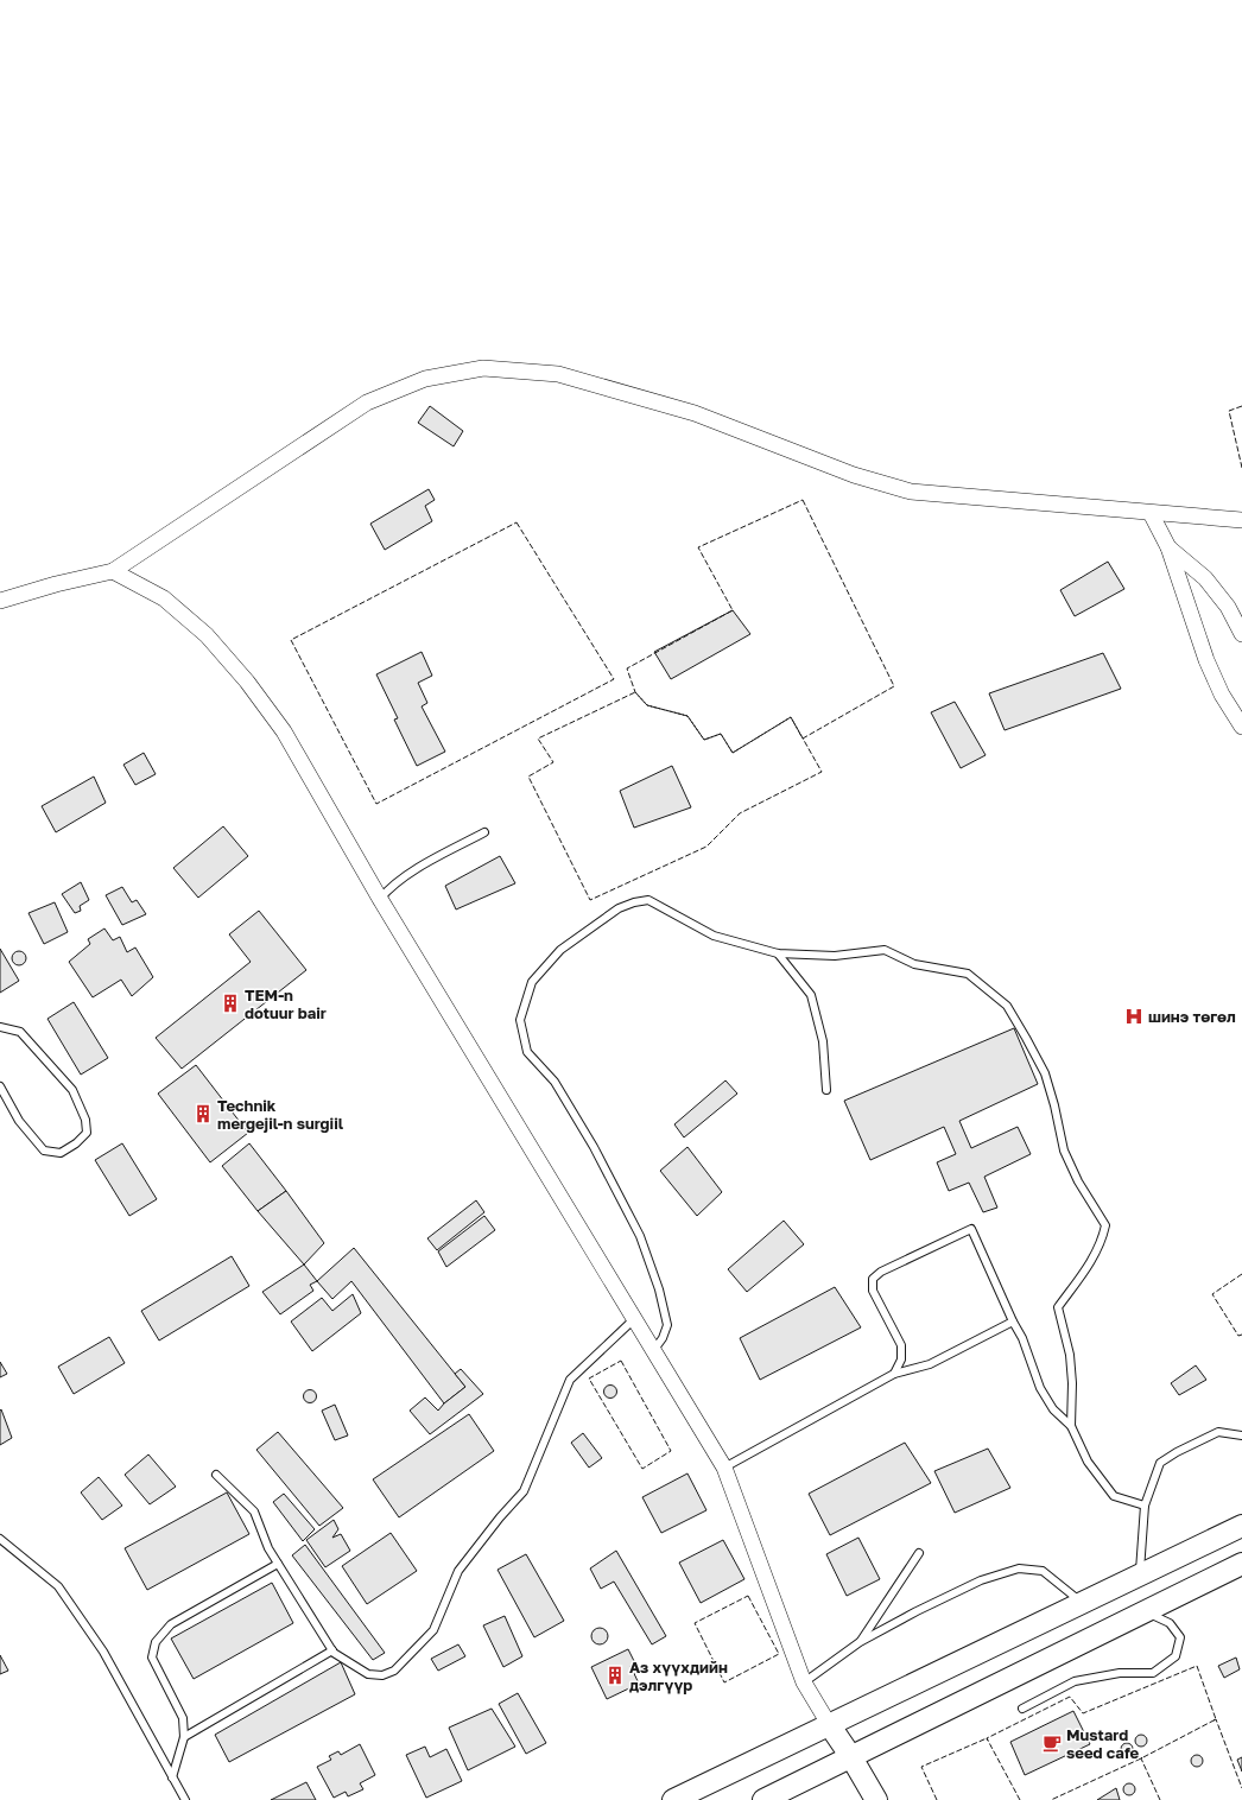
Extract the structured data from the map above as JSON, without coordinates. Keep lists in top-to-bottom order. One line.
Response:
{"places":{"building":["TEM-n dotuur bair","Technik mergejil-n surgiil","Аз хүүхдийн дэлгүүр"],"hospital":["шинэ төгөл"],"cafe":["Mustard seed cafe"]}}
